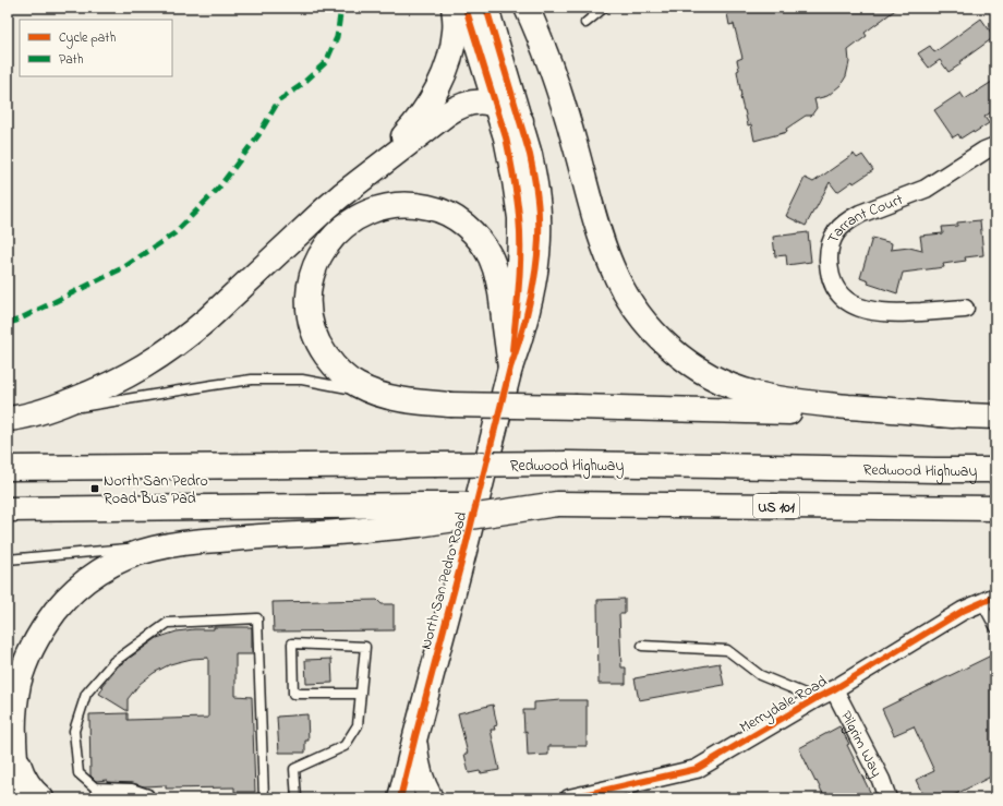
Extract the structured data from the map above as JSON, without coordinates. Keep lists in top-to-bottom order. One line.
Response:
{"streets":{"main road":["Redwood Highway","US 101","North San Pedro Road"],"street":["Tarrant Court","Merrydale Road","Pilgrim Way"]},"crossings":[["Merrydale Road","Pilgrim Way"]],"places":{"transit":["North San Pedro Road Bus Pad"]},"legend":["Cycle path","Path"]}
